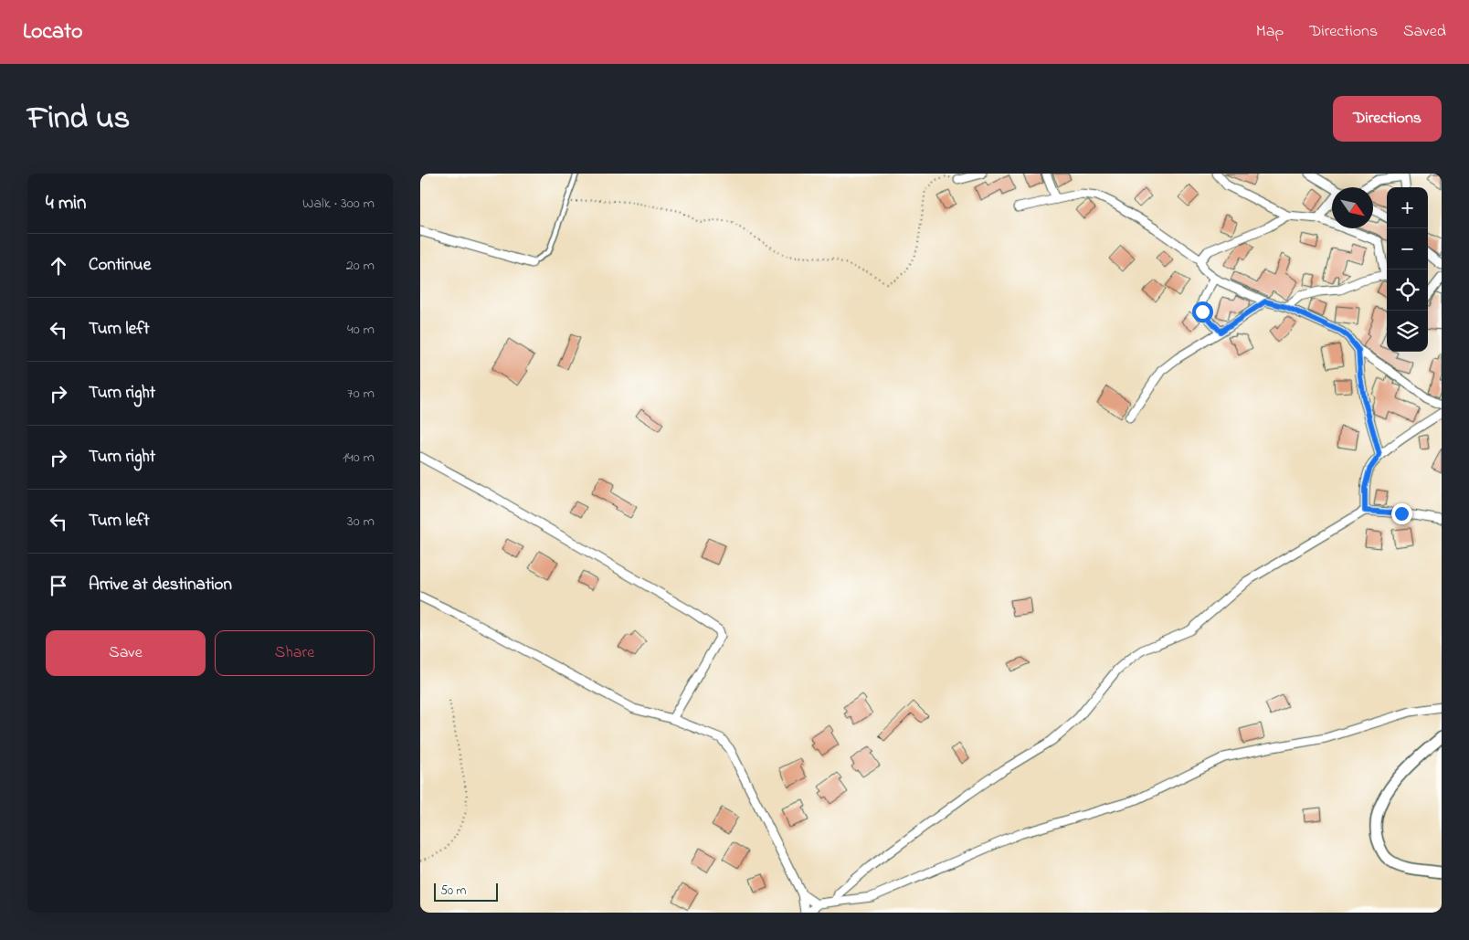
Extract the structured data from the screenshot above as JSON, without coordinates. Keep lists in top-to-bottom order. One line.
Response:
{"scale_bar":"50 m","north":"bottom right","page":{"header":"Locato","nav":["Map","Directions","Saved"],"title":"Find us","buttons":["Directions",["Save","Share"]],"heading":["4 min","Walk · 300 m"],"map_buttons":["+","−"],"list":[["Continue","20 m"],["Turn left","40 m"],["Turn right","70 m"],["Turn right","140 m"],["Turn left","30 m"],"Arrive at destination"],"scale":"50 m"}}
